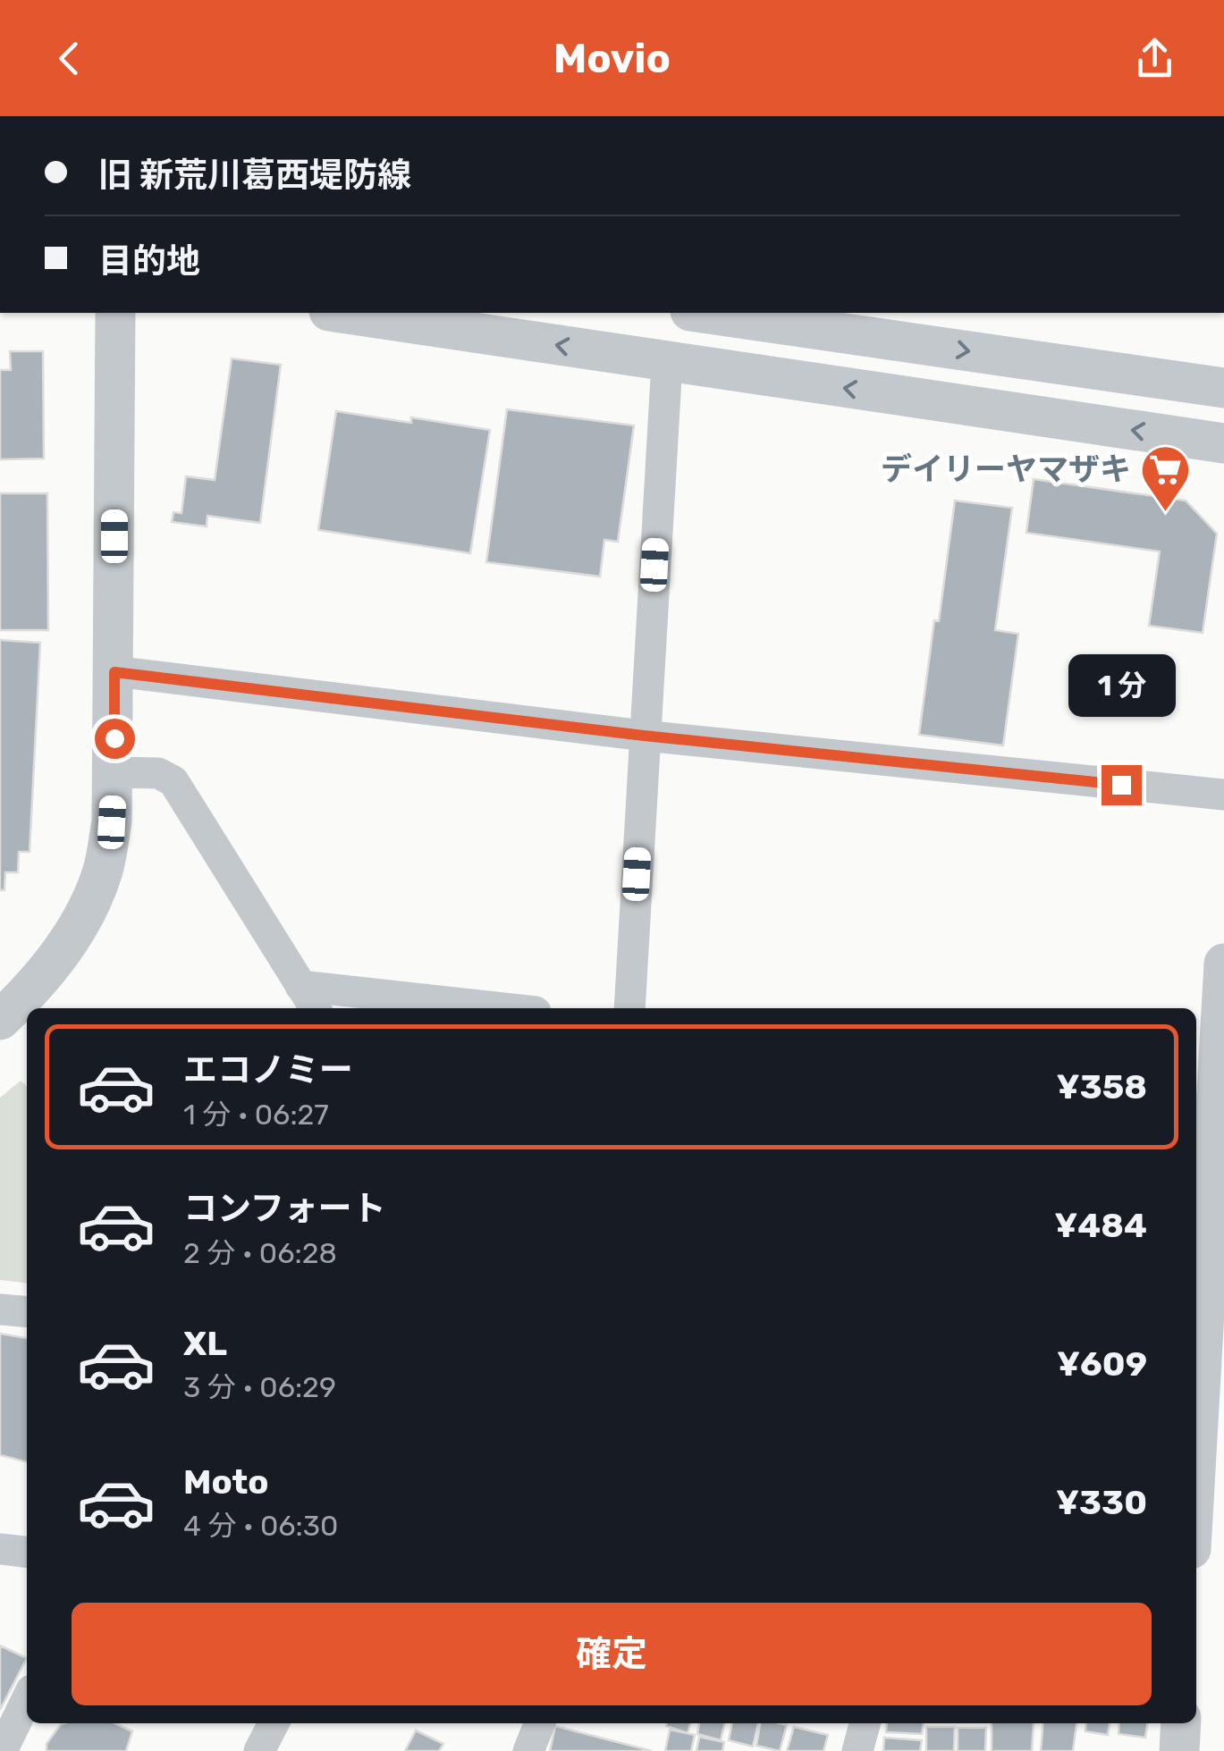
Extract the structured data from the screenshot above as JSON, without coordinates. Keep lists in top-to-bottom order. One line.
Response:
{"places":{"supermarket":["デイリーヤマザキ"]},"page":{"header":"Movio","banner":["旧 新荒川葛西堤防線","目的地"],"bubble":"1 分","list":[{"name":"エコノミー","note":"1 分 · 06:27","value":"¥358"},{"name":"コンフォート","note":"2 分 · 06:28","value":"¥484"},{"name":"XL","note":"3 分 · 06:29","value":"¥609"},{"name":"Moto","note":"4 分 · 06:30","value":"¥330"}],"buttons":"確定"}}
